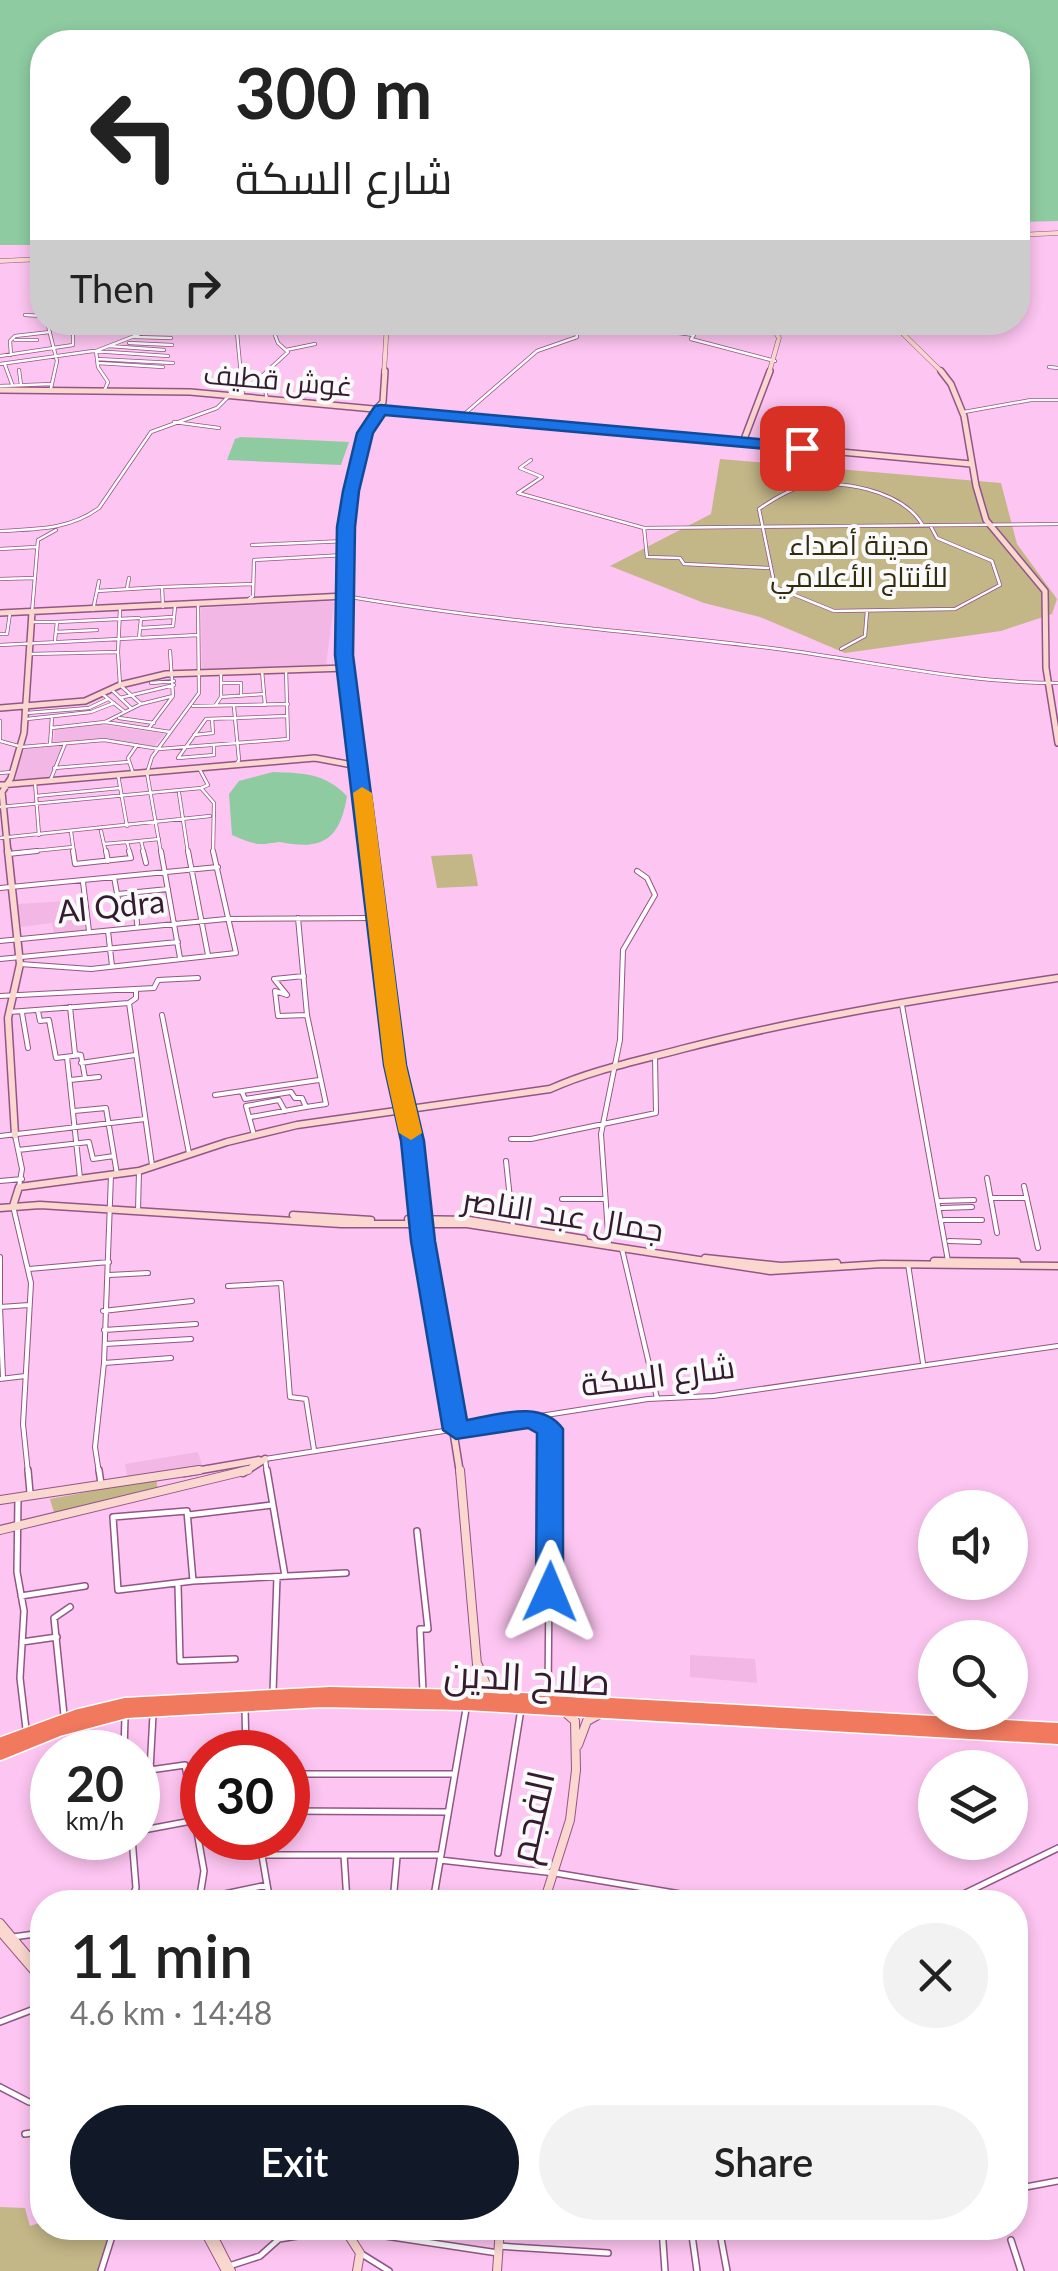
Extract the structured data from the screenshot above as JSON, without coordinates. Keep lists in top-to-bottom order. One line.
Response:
{"streets":{"highway":["صلاح الدين"],"main road":["غوش قطيف","جمال عبد الناصر","شارع السكة","الفجم"],"street":["Al Qdra"]},"parks":["مدينة أصداء للأنتاج الأعلامي"],"page":{"turn":["300 m","شارع السكة"],"then":"Then","speed":"20 km/h","limit":"30","heading":["11 min","4.6 km · 14:48"],"buttons":["Exit","Share"]}}
